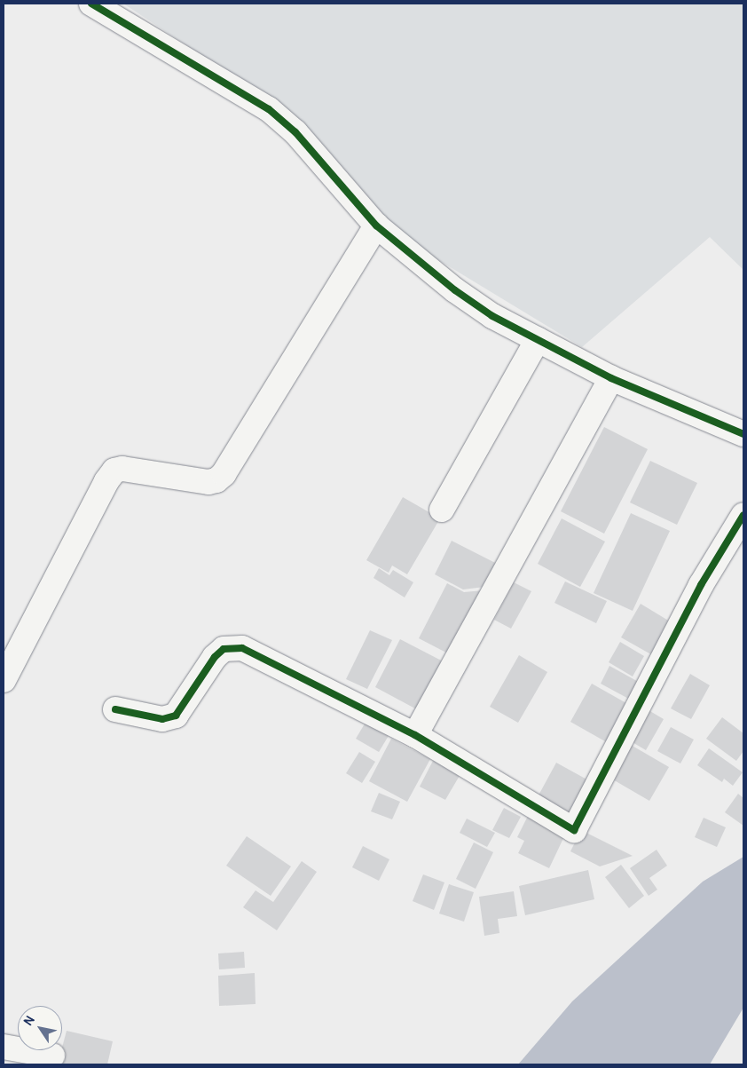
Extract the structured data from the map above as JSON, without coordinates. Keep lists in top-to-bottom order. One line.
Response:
{"north":"top left"}
